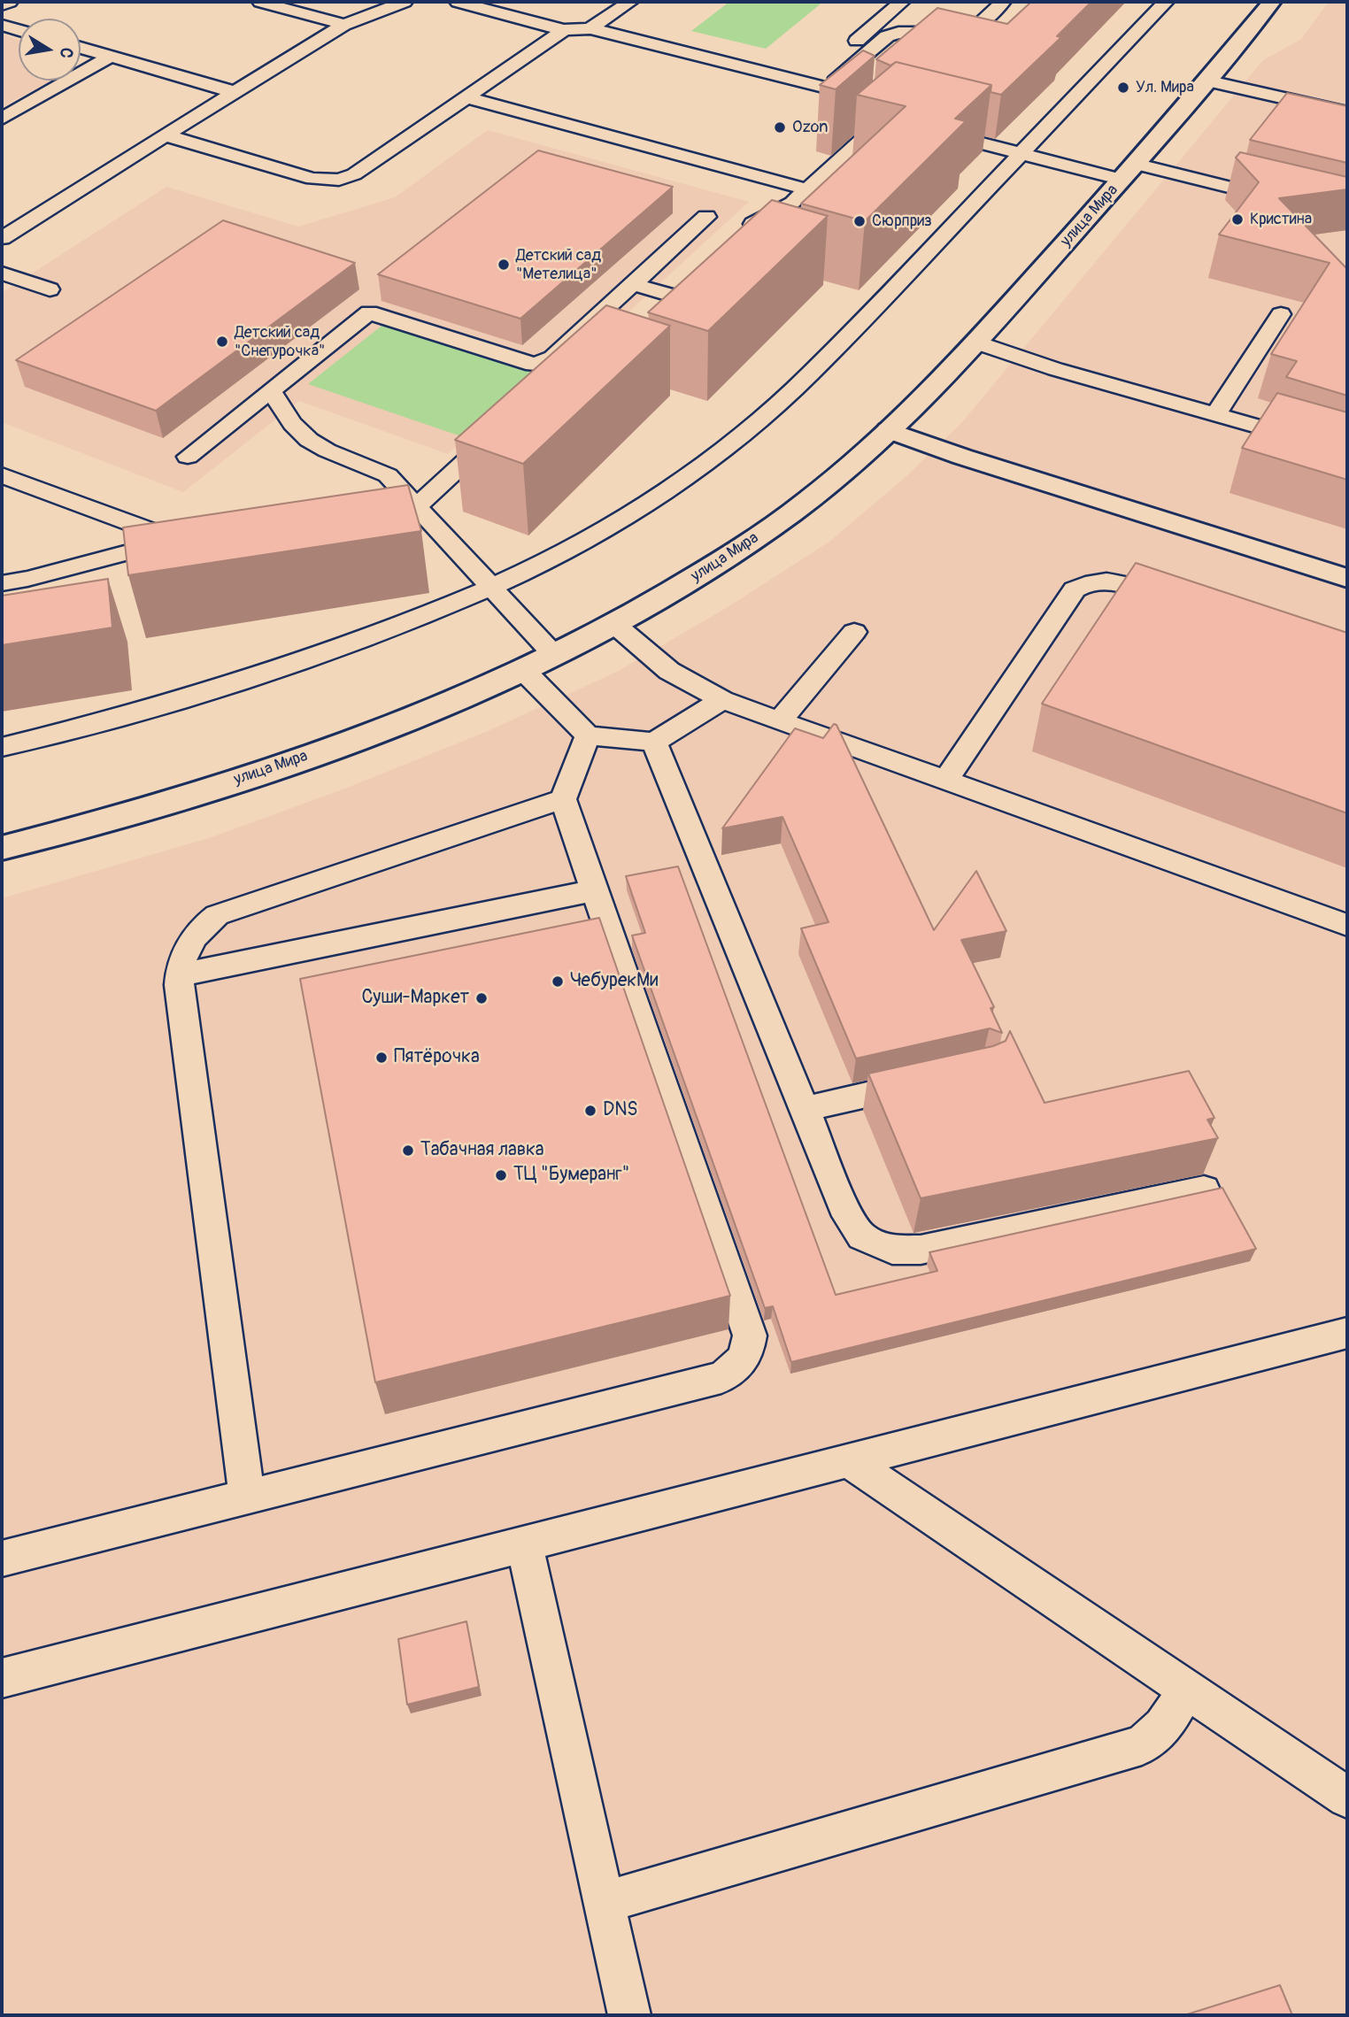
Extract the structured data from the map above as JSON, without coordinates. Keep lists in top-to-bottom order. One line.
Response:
{"streets":{"street":["улица Мира"]},"places":["Ул. Мира","Ozon","Кристина","Сюрприз","Детский сад \"Метелица\"","Детский сад \"Снегурочка\"","ЧебурекМи","Суши-Маркет","Пятёрочка","DNS","Табачная лавка","ТЦ \"Бумеранг\""],"north":"right"}
